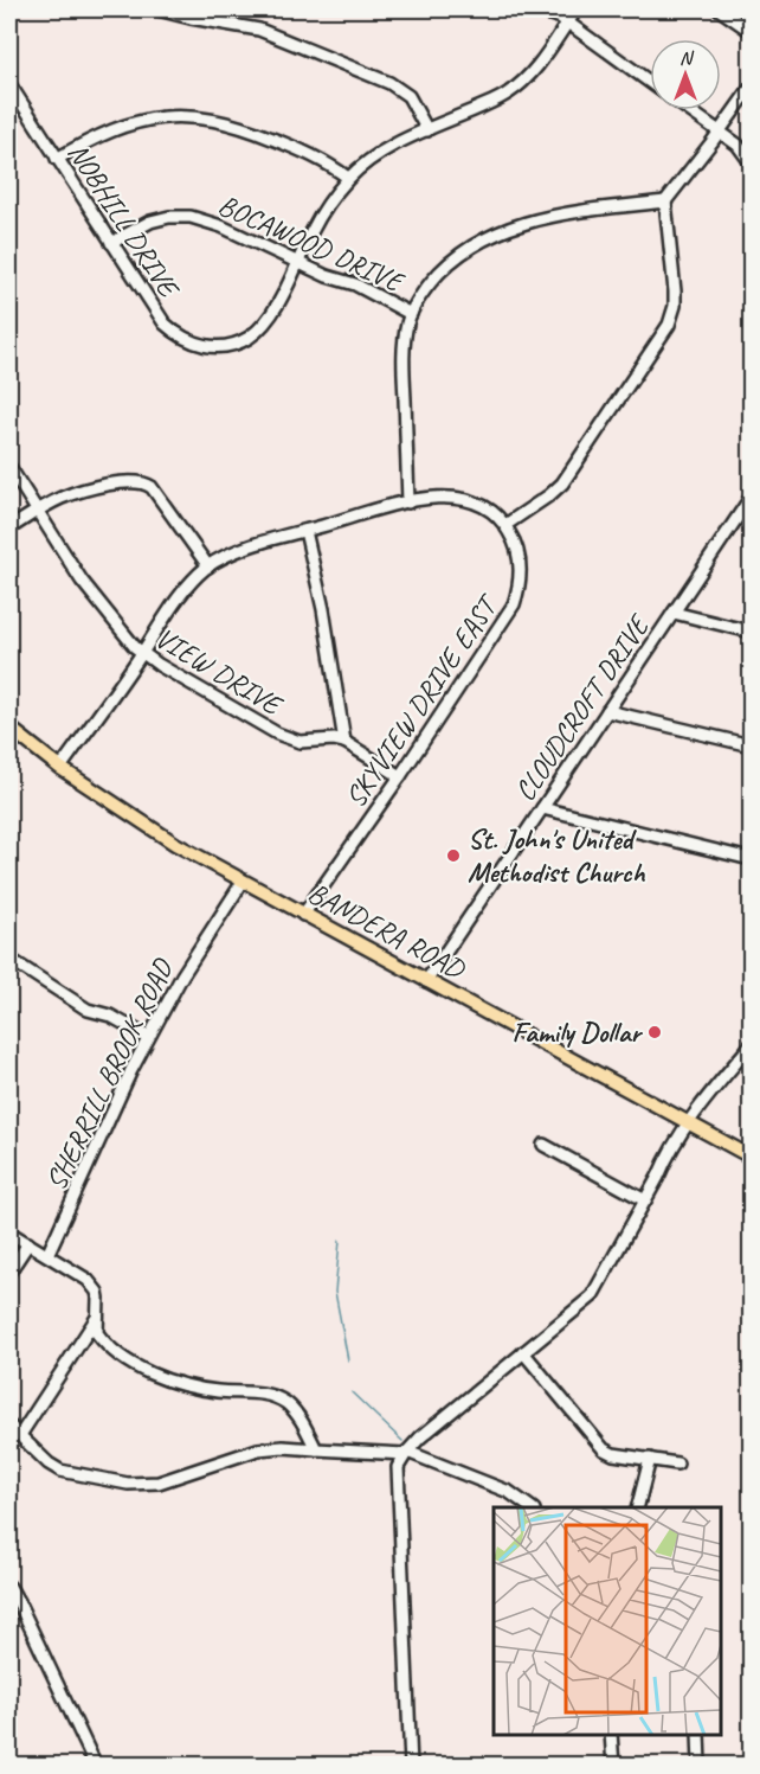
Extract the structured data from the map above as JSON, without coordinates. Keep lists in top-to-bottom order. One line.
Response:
{"streets":{"main road":["BANDERA ROAD"],"street":["NOBHILL DRIVE","BOCAWOOD DRIVE","VIEW DRIVE","SKYVIEW DRIVE EAST","CLOUDCROFT DRIVE","SHERRILL BROOK ROAD"]},"crossings":[["NOBHILL DRIVE","BOCAWOOD DRIVE"],["SKYVIEW DRIVE EAST","BANDERA ROAD"],["CLOUDCROFT DRIVE","BANDERA ROAD"],["BANDERA ROAD","SHERRILL BROOK ROAD"]],"places":["St. John's United Methodist Church","Family Dollar"],"north":"top"}
